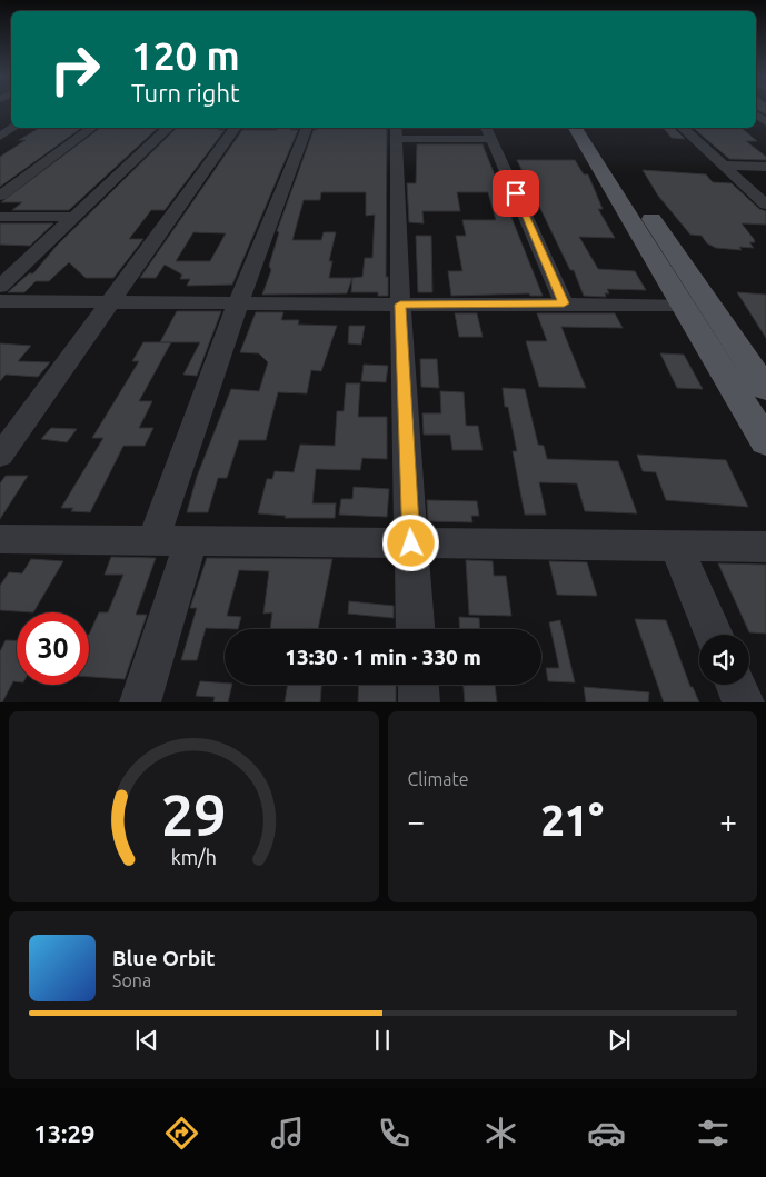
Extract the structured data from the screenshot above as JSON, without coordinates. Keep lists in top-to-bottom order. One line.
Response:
{"page":{"turn":["120 m","Turn right"],"limit":"30","trip":"13:30 · 1 min · 330 m","tile":"Climate","heat":["−","21°","+"],"song":["Blue Orbit","Sona"],"tabs":"13:29","gauge":["29","km/h"]}}
